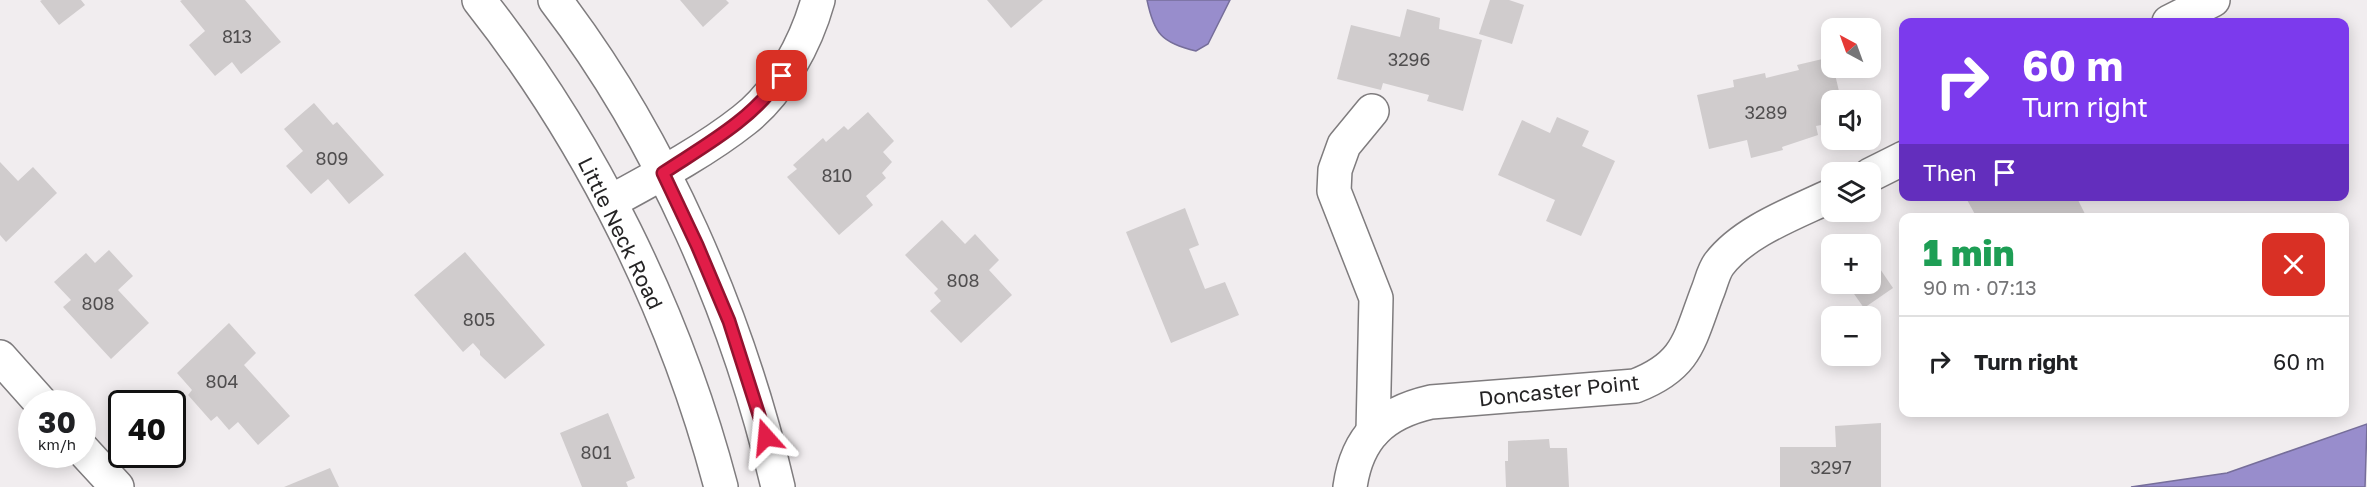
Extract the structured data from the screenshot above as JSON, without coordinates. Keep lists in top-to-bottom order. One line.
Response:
{"streets":{"street":["Little Neck Road","Doncaster Point"]},"house_numbers":["813","3296","3289","809","810","808","808","805","804","801","3297"],"north":"top left","page":{"map_buttons":["+","−"],"turn":["60 m","Turn right"],"then":"Then","heading":["1 min","90 m · 07:13"],"list":[{"name":"Turn right","value":"60 m"}],"speed":"30 km/h","limit":"40"}}
